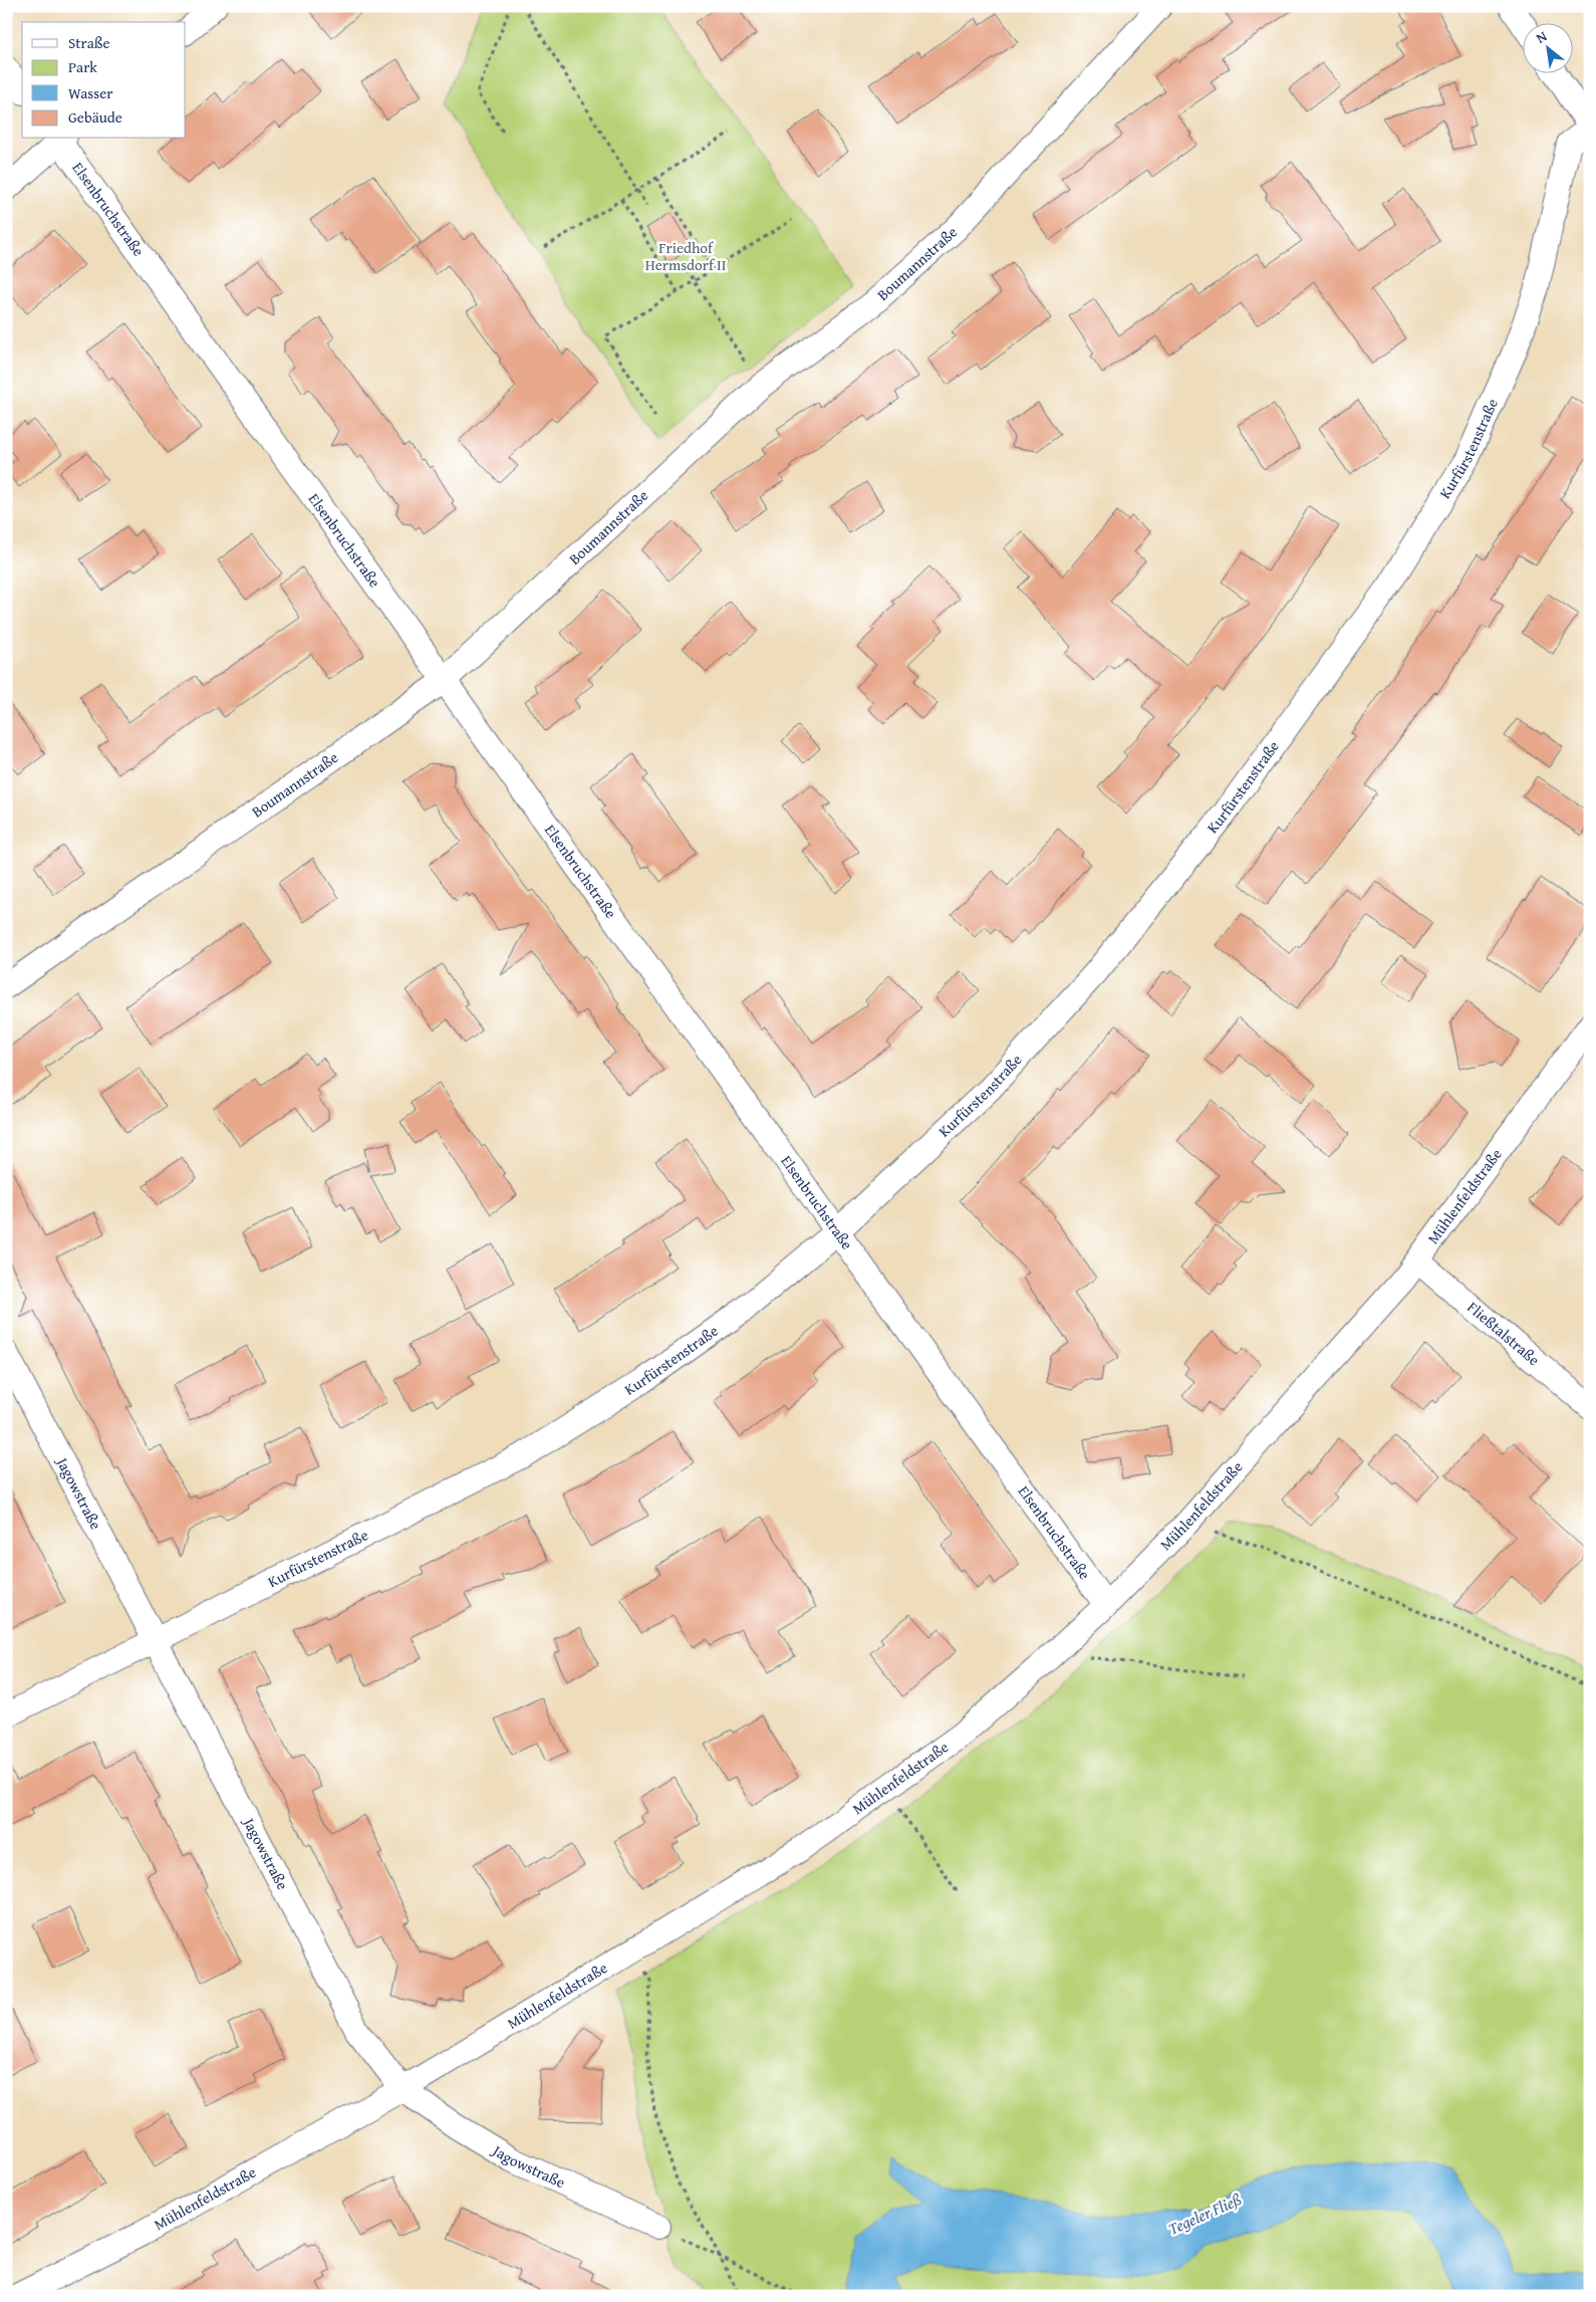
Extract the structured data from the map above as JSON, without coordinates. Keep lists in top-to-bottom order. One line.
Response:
{"streets":{"street":["Elsenbruchstraße","Boumannstraße","Kurfürstenstraße","Mühlenfeldstraße","Fließtalstraße","Jagowstraße"]},"crossings":[["Elsenbruchstraße","Boumannstraße"],["Elsenbruchstraße","Kurfürstenstraße"],["Elsenbruchstraße","Mühlenfeldstraße"],["Kurfürstenstraße","Jagowstraße"],["Mühlenfeldstraße","Fließtalstraße"],["Mühlenfeldstraße","Jagowstraße"]],"water":["Tegeler Fließ"],"parks":["Friedhof Hermsdorf II"],"legend":["Straße","Park","Wasser","Gebäude"],"north":"top left"}
